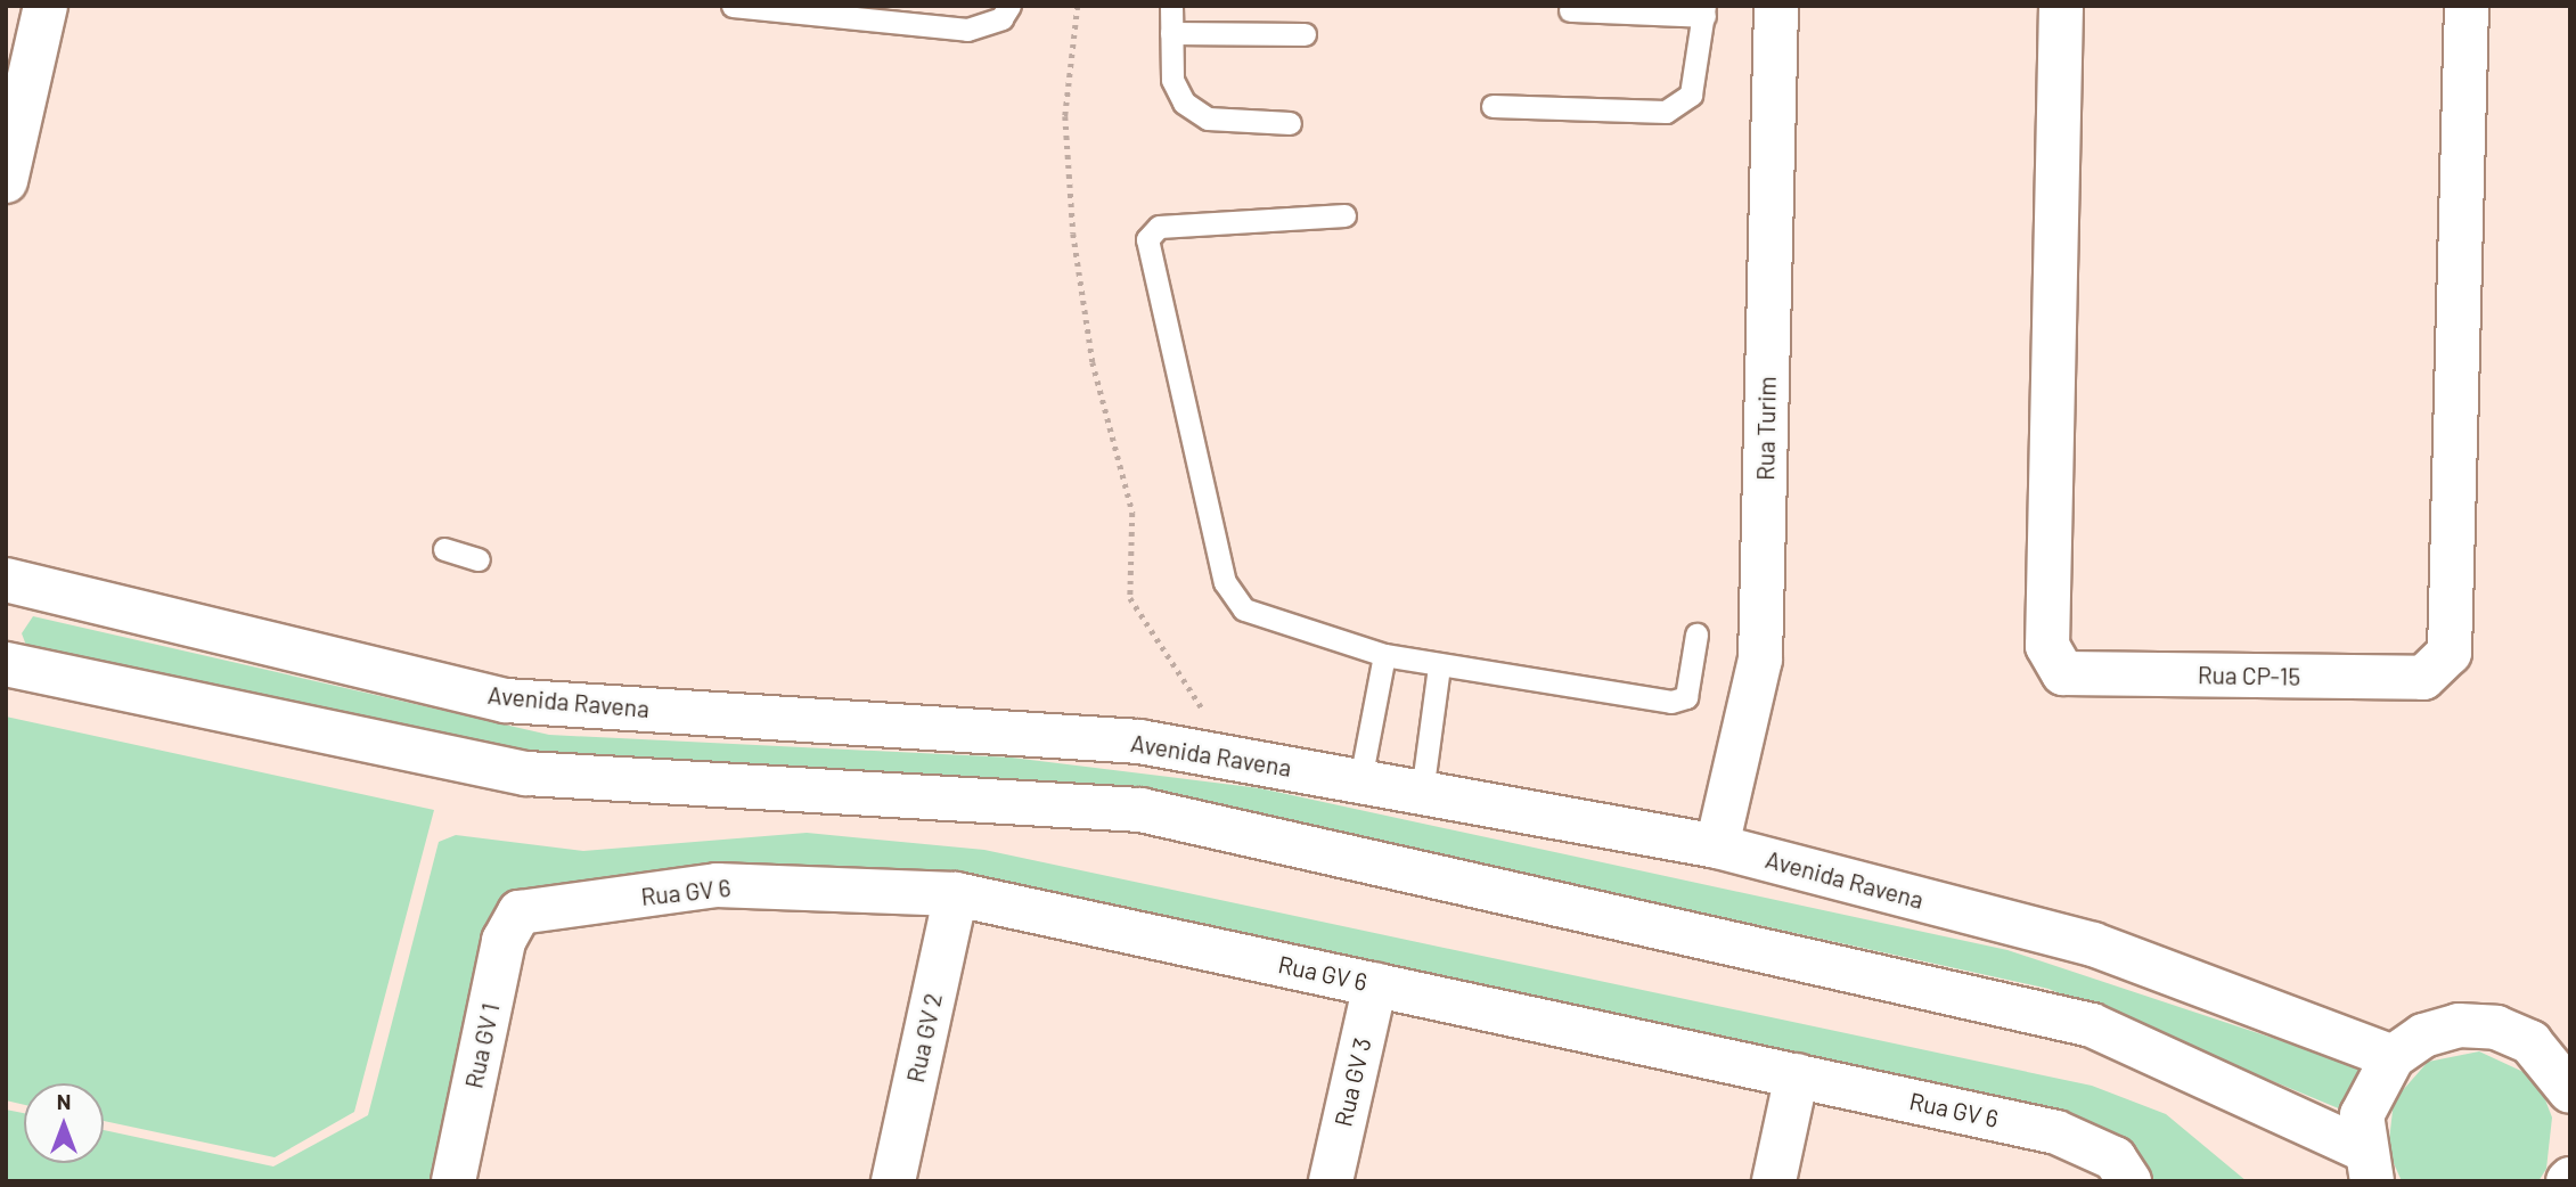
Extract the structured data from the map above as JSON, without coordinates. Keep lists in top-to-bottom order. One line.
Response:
{"streets":{"street":["Rua Turim","Rua CP-15","Avenida Ravena","Rua GV 6","Rua GV 2","Rua GV 1","Rua GV 3"]},"crossings":[["Rua Turim","Avenida Ravena"],["Rua GV 6","Rua GV 2"],["Rua GV 6","Rua GV 1"],["Rua GV 6","Rua GV 3"]],"north":"top"}
